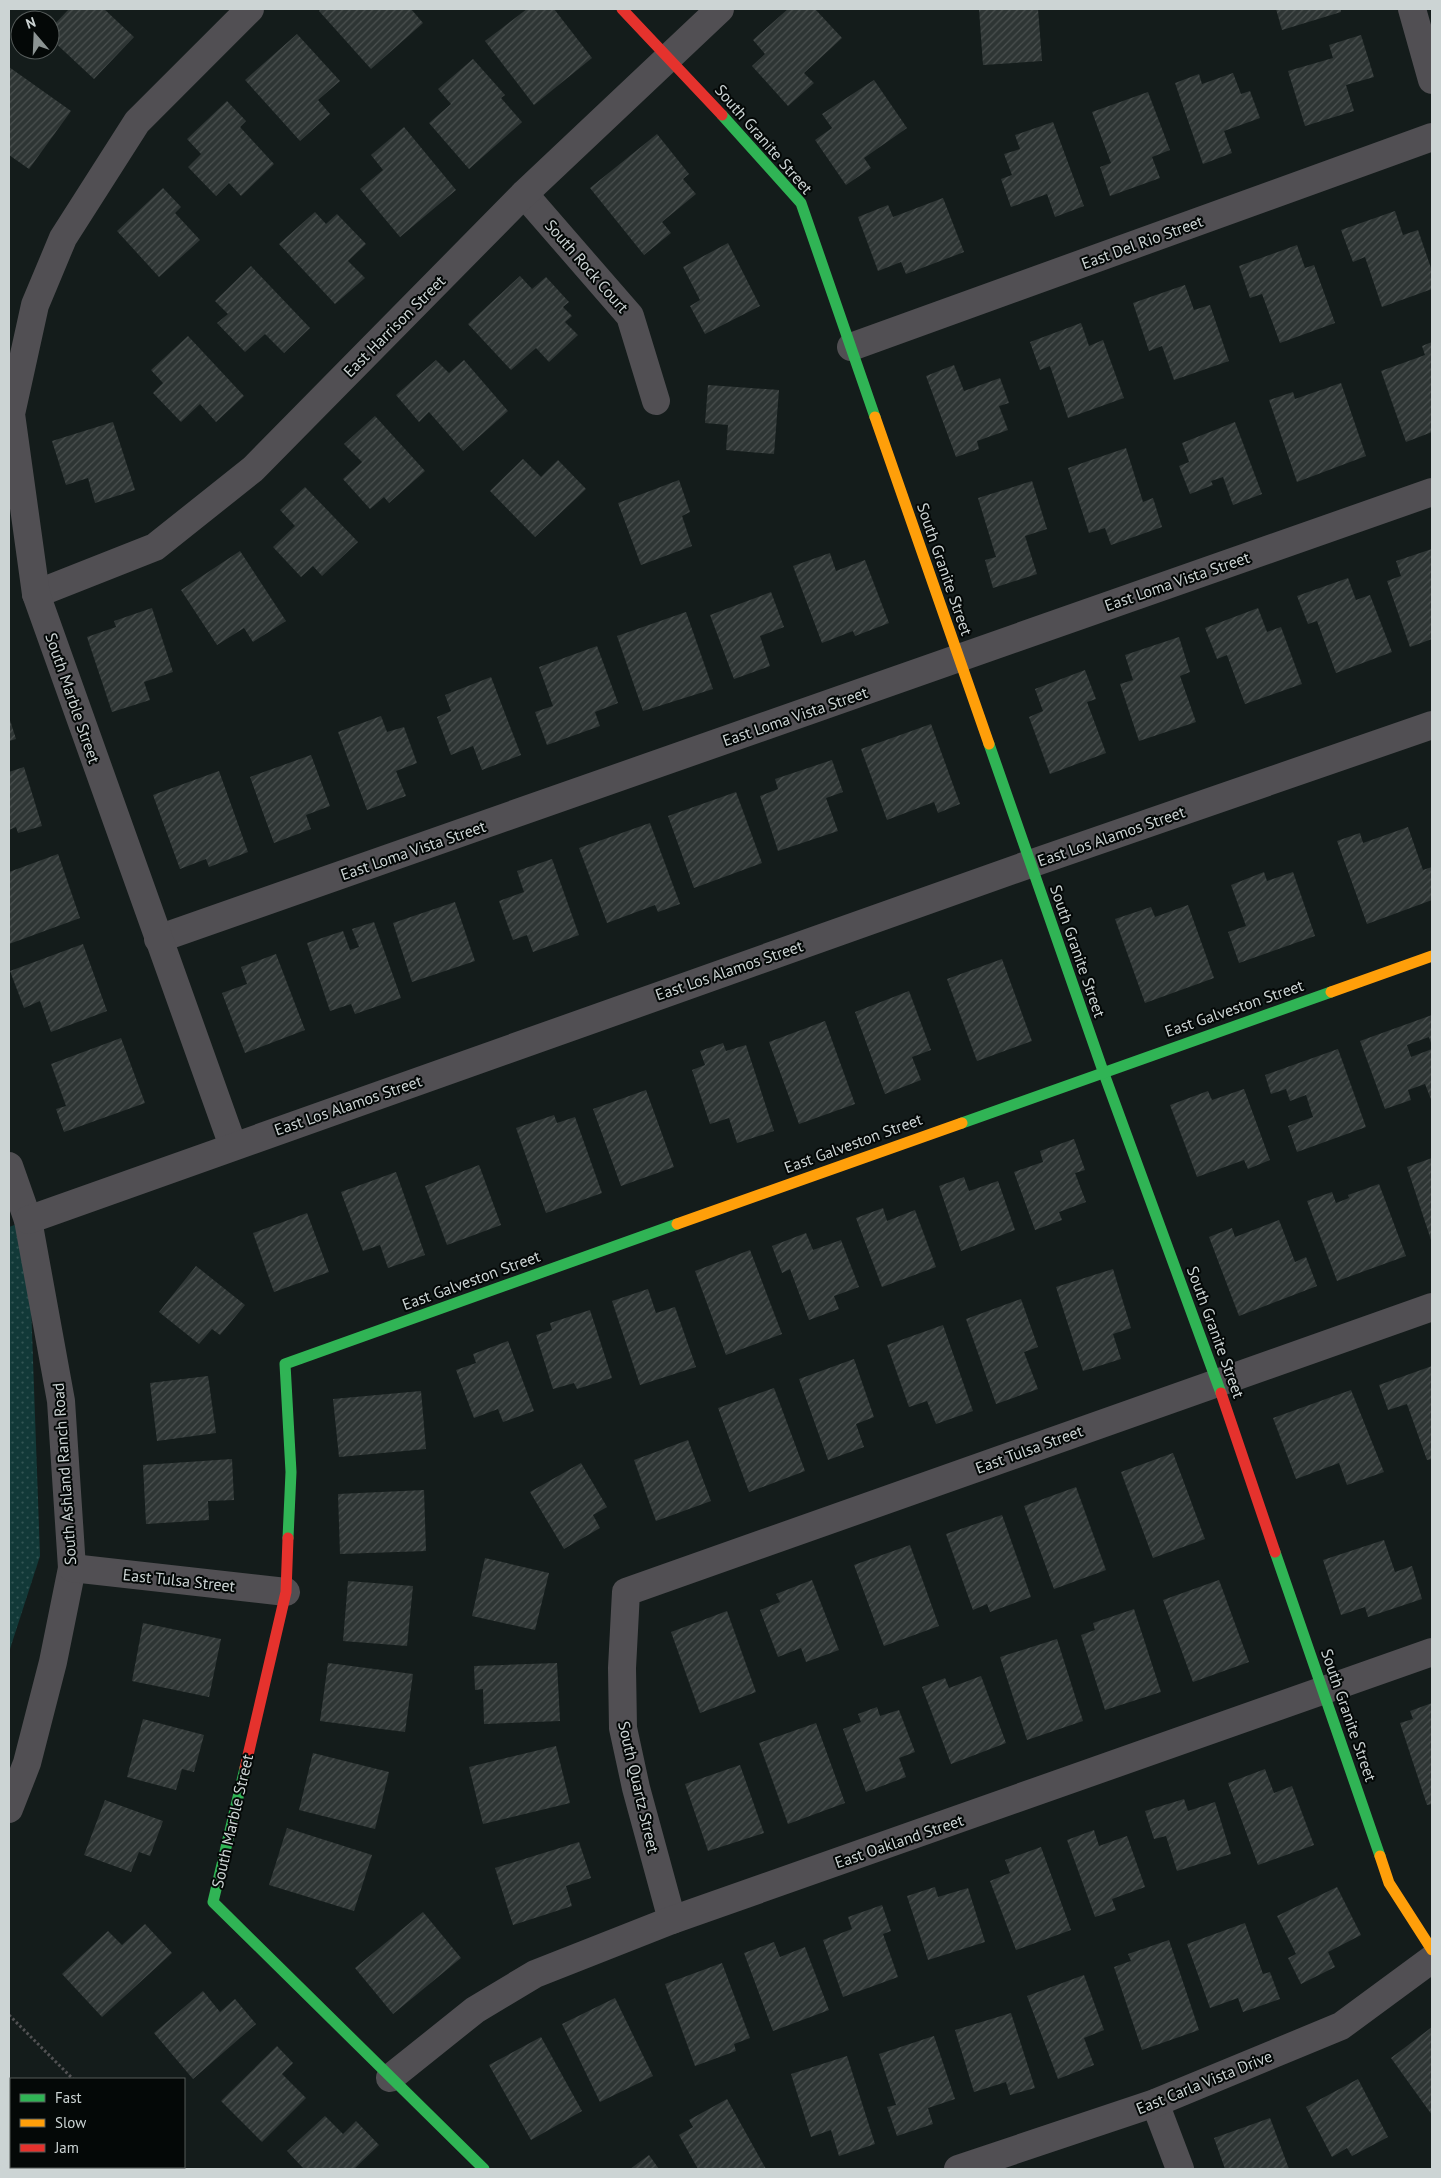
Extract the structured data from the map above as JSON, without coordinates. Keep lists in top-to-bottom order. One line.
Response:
{"streets":{"street":["South Granite Street","East Del Rio Street","South Rock Court","East Harrison Street","East Loma Vista Street","South Marble Street","East Los Alamos Street","East Galveston Street","East Tulsa Street","South Ashland Ranch Road","South Quartz Street","East Oakland Street","East Carla Vista Drive"]},"crossings":[["South Granite Street","East Del Rio Street"],["South Granite Street","East Harrison Street"],["South Granite Street","East Loma Vista Street"],["South Granite Street","East Los Alamos Street"],["South Granite Street","East Galveston Street"],["South Granite Street","East Tulsa Street"],["South Granite Street","East Oakland Street"],["South Rock Court","East Harrison Street"],["East Harrison Street","South Marble Street"],["East Loma Vista Street","South Marble Street"],["South Marble Street","East Los Alamos Street"],["South Marble Street","East Galveston Street"],["South Marble Street","East Tulsa Street"],["South Marble Street","East Oakland Street"],["East Los Alamos Street","South Ashland Ranch Road"],["East Tulsa Street","South Ashland Ranch Road"],["East Tulsa Street","South Quartz Street"],["South Quartz Street","East Oakland Street"]],"legend":["Fast","Slow","Jam"],"north":"top"}
